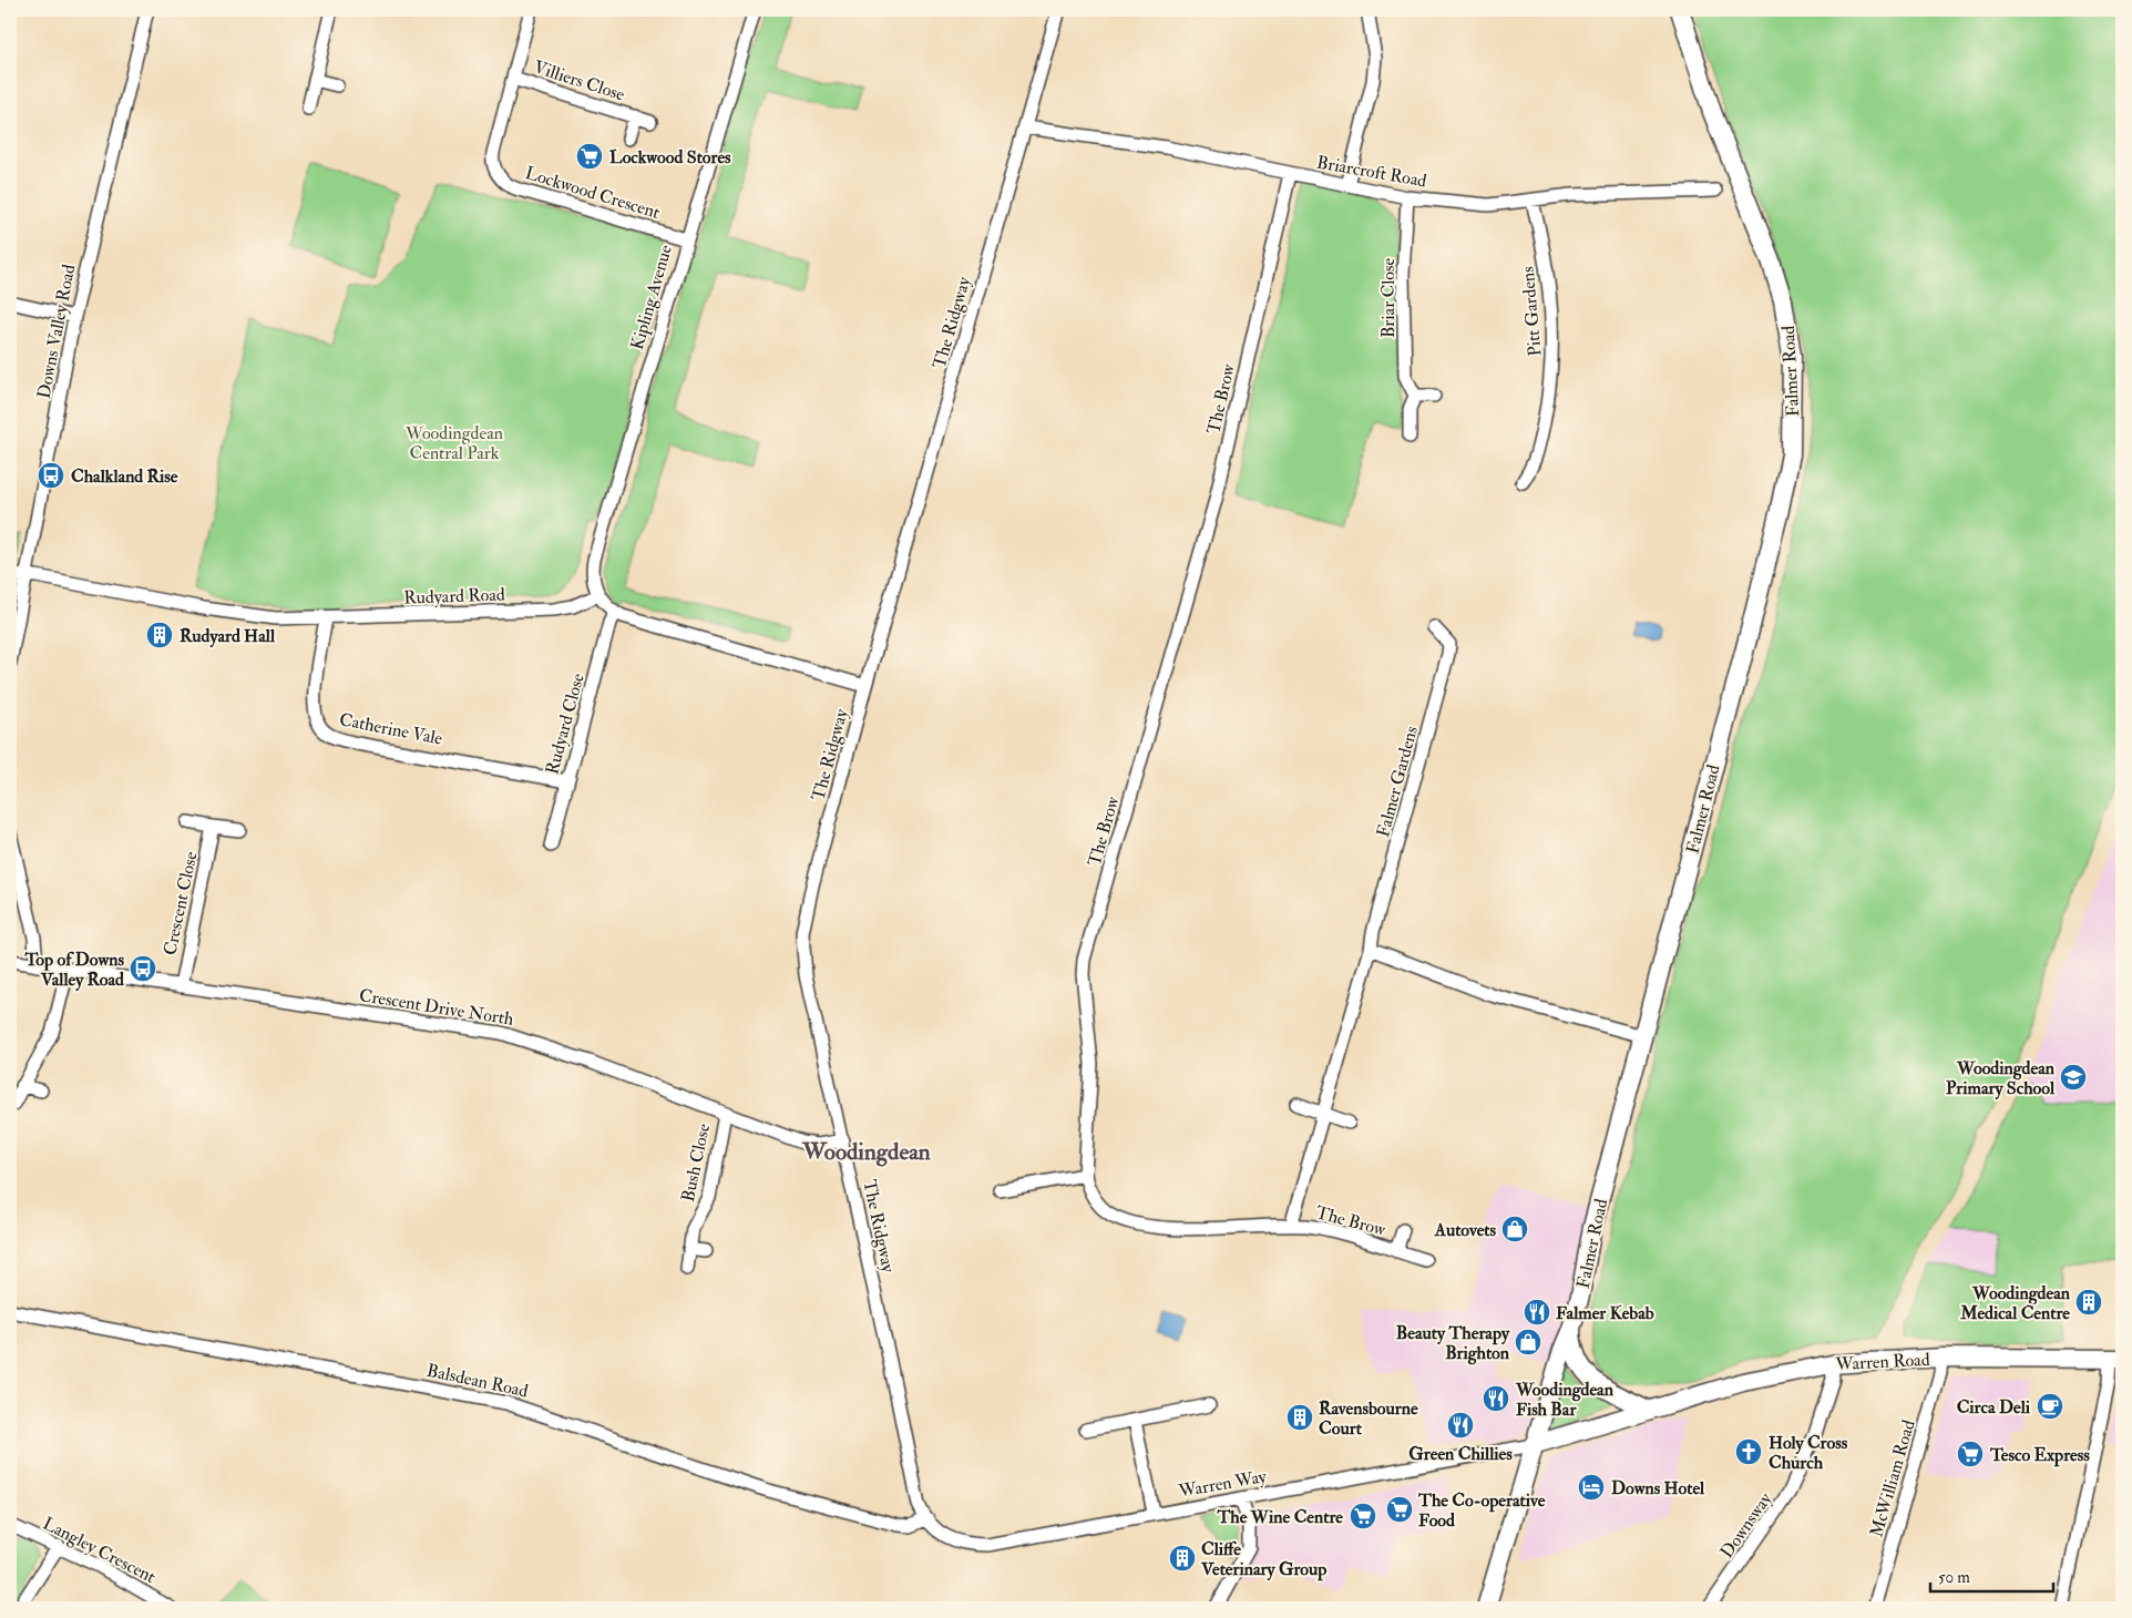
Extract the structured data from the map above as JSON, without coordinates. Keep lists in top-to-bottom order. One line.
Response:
{"streets":{"main road":["Falmer Road","Warren Road"],"street":["Villiers Close","Briarcroft Road","Lockwood Crescent","Kipling Avenue","Briar Close","Pitt Gardens","The Ridgway","Downs Valley Road","The Brow","Rudyard Road","Rudyard Close","Catherine Vale","Falmer Gardens","Crescent Close","Crescent Drive North","Bush Close","Balsdean Road","McWilliam Road","Warren Way","Downsway","Langley Crescent"]},"crossings":[["Villiers Close","Lockwood Crescent"],["Briarcroft Road","Briar Close"],["Briarcroft Road","Pitt Gardens"],["Briarcroft Road","The Ridgway"],["Briarcroft Road","The Brow"],["Lockwood Crescent","Kipling Avenue"],["Kipling Avenue","Rudyard Road"],["The Ridgway","Crescent Drive North"],["The Ridgway","Balsdean Road"],["The Ridgway","Warren Way"],["Downs Valley Road","Rudyard Road"],["Falmer Road","Warren Road"],["Falmer Road","Warren Way"],["The Brow","Falmer Gardens"],["Rudyard Road","Catherine Vale"],["Rudyard Close","Catherine Vale"],["Crescent Close","Crescent Drive North"],["Crescent Drive North","Bush Close"],["Warren Road","McWilliam Road"],["Warren Road","Warren Way"],["Warren Road","Downsway"],["Balsdean Road","Warren Way"]],"districts":["Woodingdean"],"parks":["Woodingdean Central Park"],"places":{"supermarket":["Lockwood Stores","Tesco Express","The Co-operative Food","The Wine Centre"],"bus stop":["Chalkland Rise","Top of Downs Valley Road"],"building":["Rudyard Hall","Woodingdean Medical Centre","Ravensbourne Court","Cliffe Veterinary Group"],"school or university":["Woodingdean Primary School"],"shop":["Autovets","Beauty Therapy Brighton"],"restaurant":["Falmer Kebab","Woodingdean Fish Bar","Green Chillies"],"cafe":["Circa Deli"],"church":["Holy Cross Church"],"hotel":["Downs Hotel"]},"scale_bar":"50 m"}
